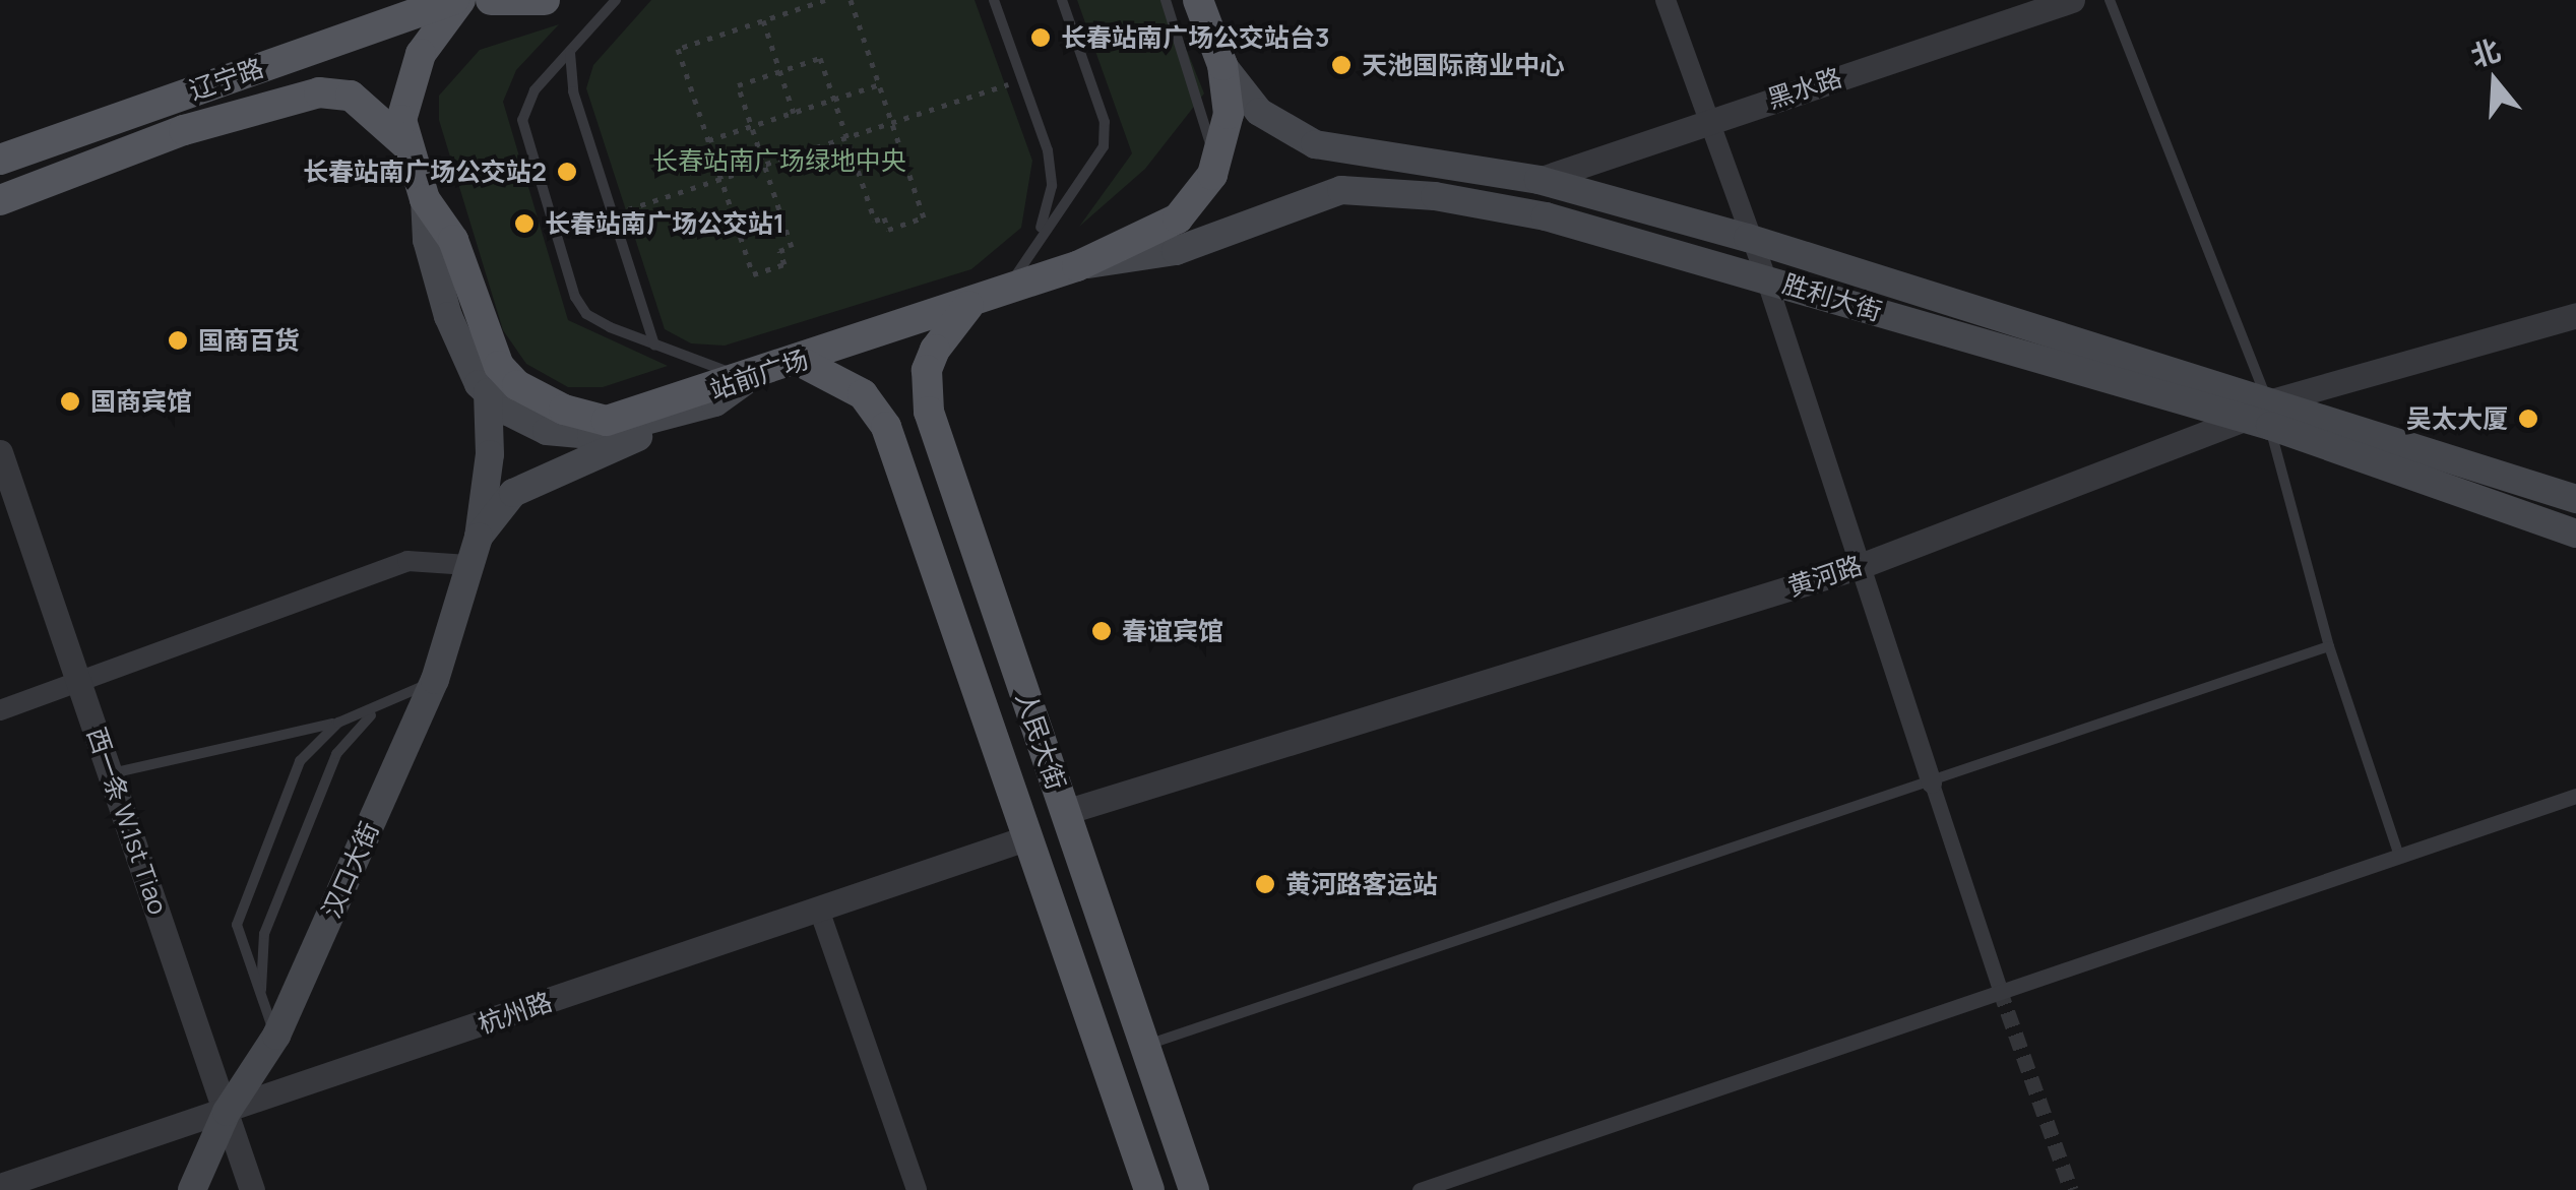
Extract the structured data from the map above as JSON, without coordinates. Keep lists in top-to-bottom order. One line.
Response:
{"streets":{"main road":["辽宁路","胜利大街","站前广场","人民大街","汉口大街"],"street":["黑水路","黄河路","西一条 W.1st Tiao","杭州路"]},"crossings":[["辽宁路","站前广场"],["黑水路","胜利大街"],["胜利大街","站前广场"],["胜利大街","黄河路"],["站前广场","人民大街"],["黄河路","人民大街"],["人民大街","杭州路"],["西一条 W.1st Tiao","汉口大街"],["西一条 W.1st Tiao","杭州路"],["汉口大街","杭州路"]],"parks":["长春站南广场绿地中央"],"places":["长春站南广场公交站台3","天池国际商业中心","长春站南广场公交站2","长春站南广场公交站1","国商百货","国商宾馆","吴太大厦","春谊宾馆","黄河路客运站"],"north":"top"}
